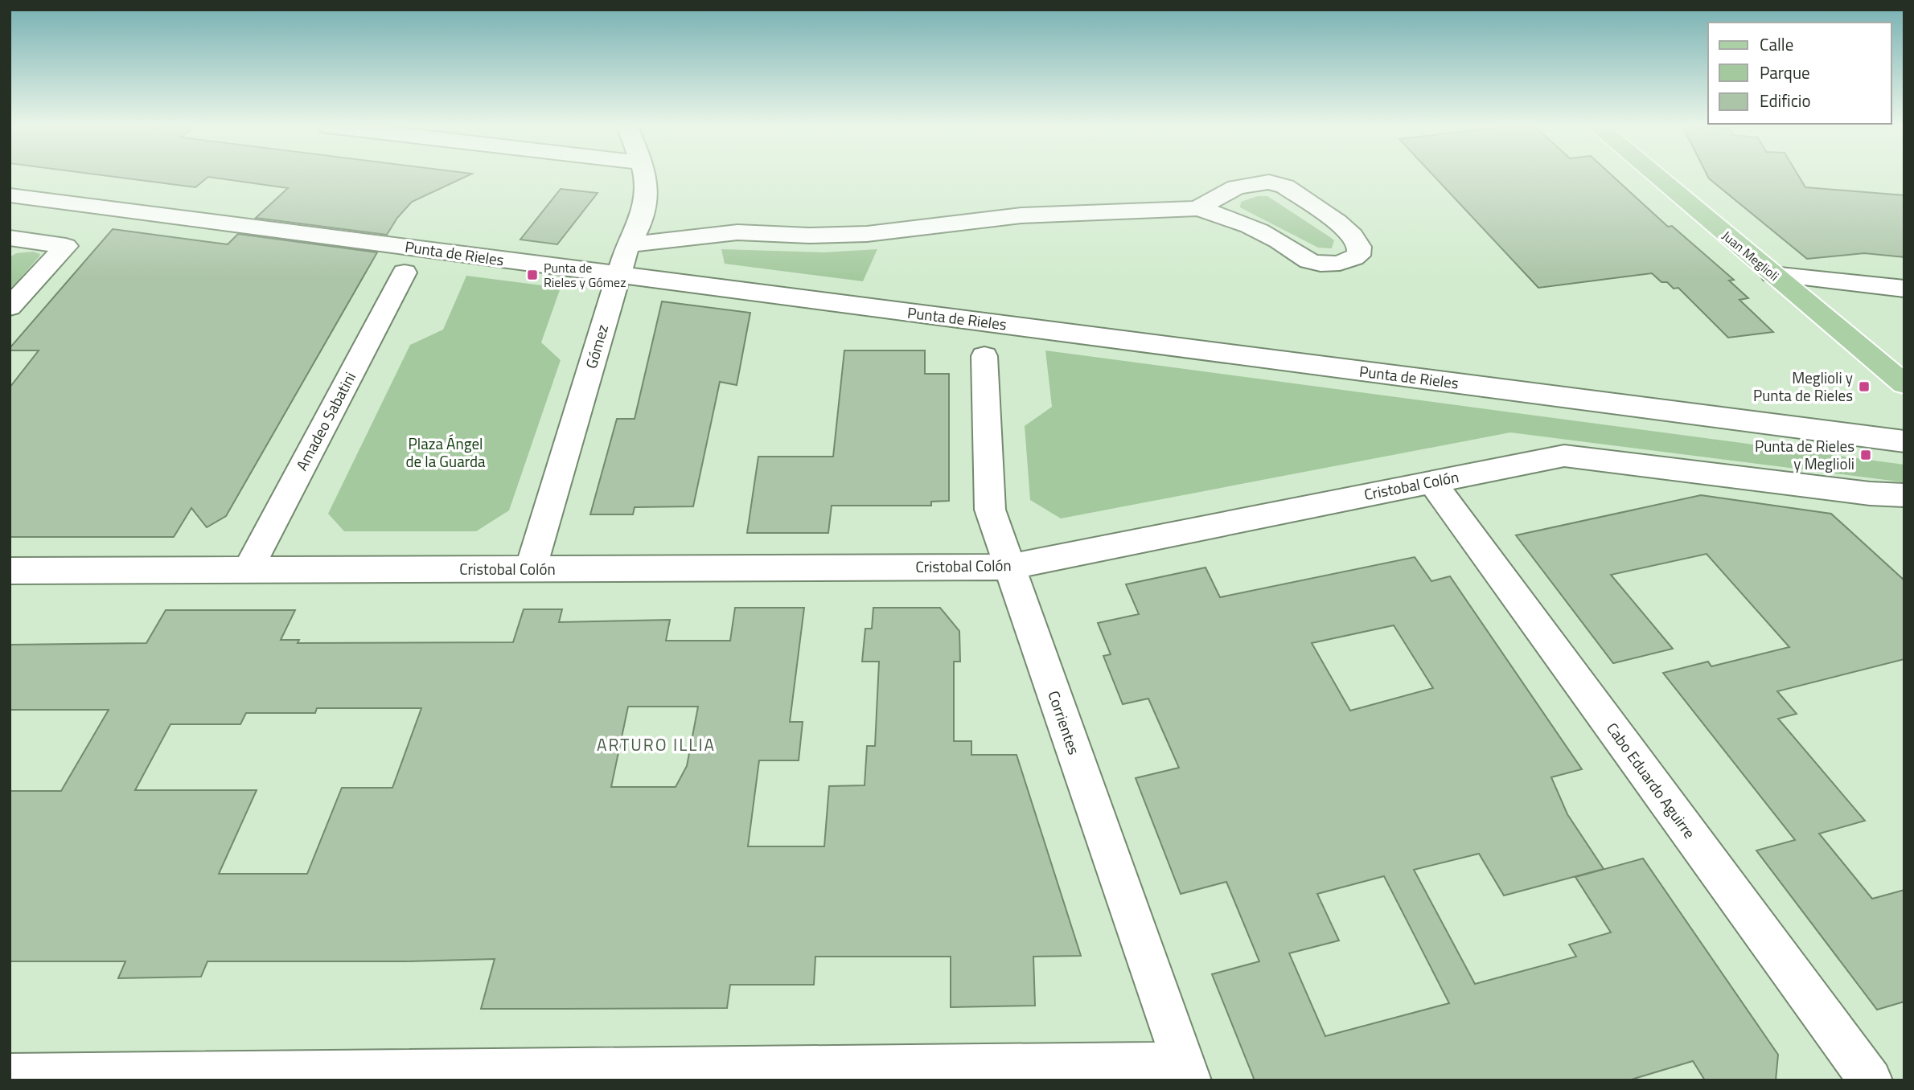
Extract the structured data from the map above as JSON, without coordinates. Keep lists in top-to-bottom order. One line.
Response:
{"streets":{"main road":["Juan Meglioli"],"street":["Punta de Rieles","Gómez","Amadeo Sabatini","Cristobal Colón","Corrientes","Cabo Eduardo Aguirre"]},"crossings":[["Punta de Rieles","Gómez"],["Gómez","Cristobal Colón"],["Amadeo Sabatini","Cristobal Colón"],["Cristobal Colón","Corrientes"],["Cristobal Colón","Cabo Eduardo Aguirre"]],"districts":["ARTURO ILLIA"],"parks":["Plaza Ángel de la Guarda"],"places":{"transit":["Punta de Rieles y Gómez","Meglioli y Punta de Rieles","Punta de Rieles y Meglioli"]},"legend":["Calle","Parque","Edificio"]}
